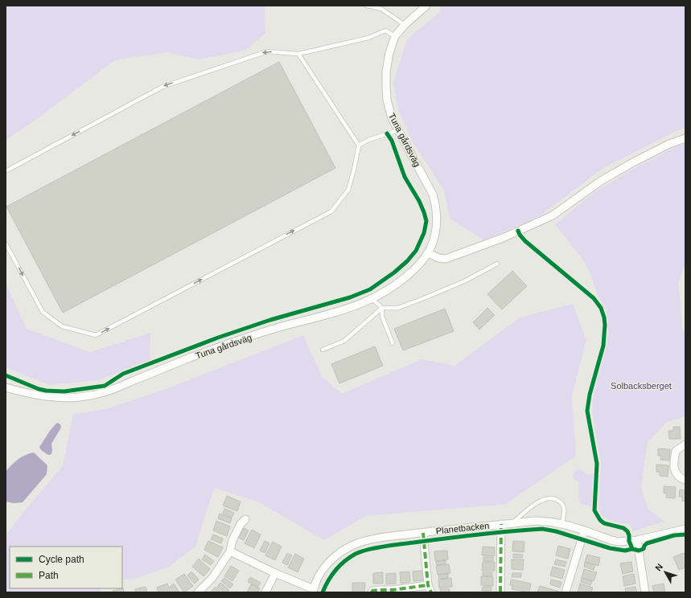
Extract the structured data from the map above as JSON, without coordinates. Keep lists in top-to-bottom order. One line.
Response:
{"streets":{"street":["Tuna gårdsväg","Planetbacken"]},"parks":["Solbacksberget"],"legend":["Cycle path","Path"],"north":"top left"}
